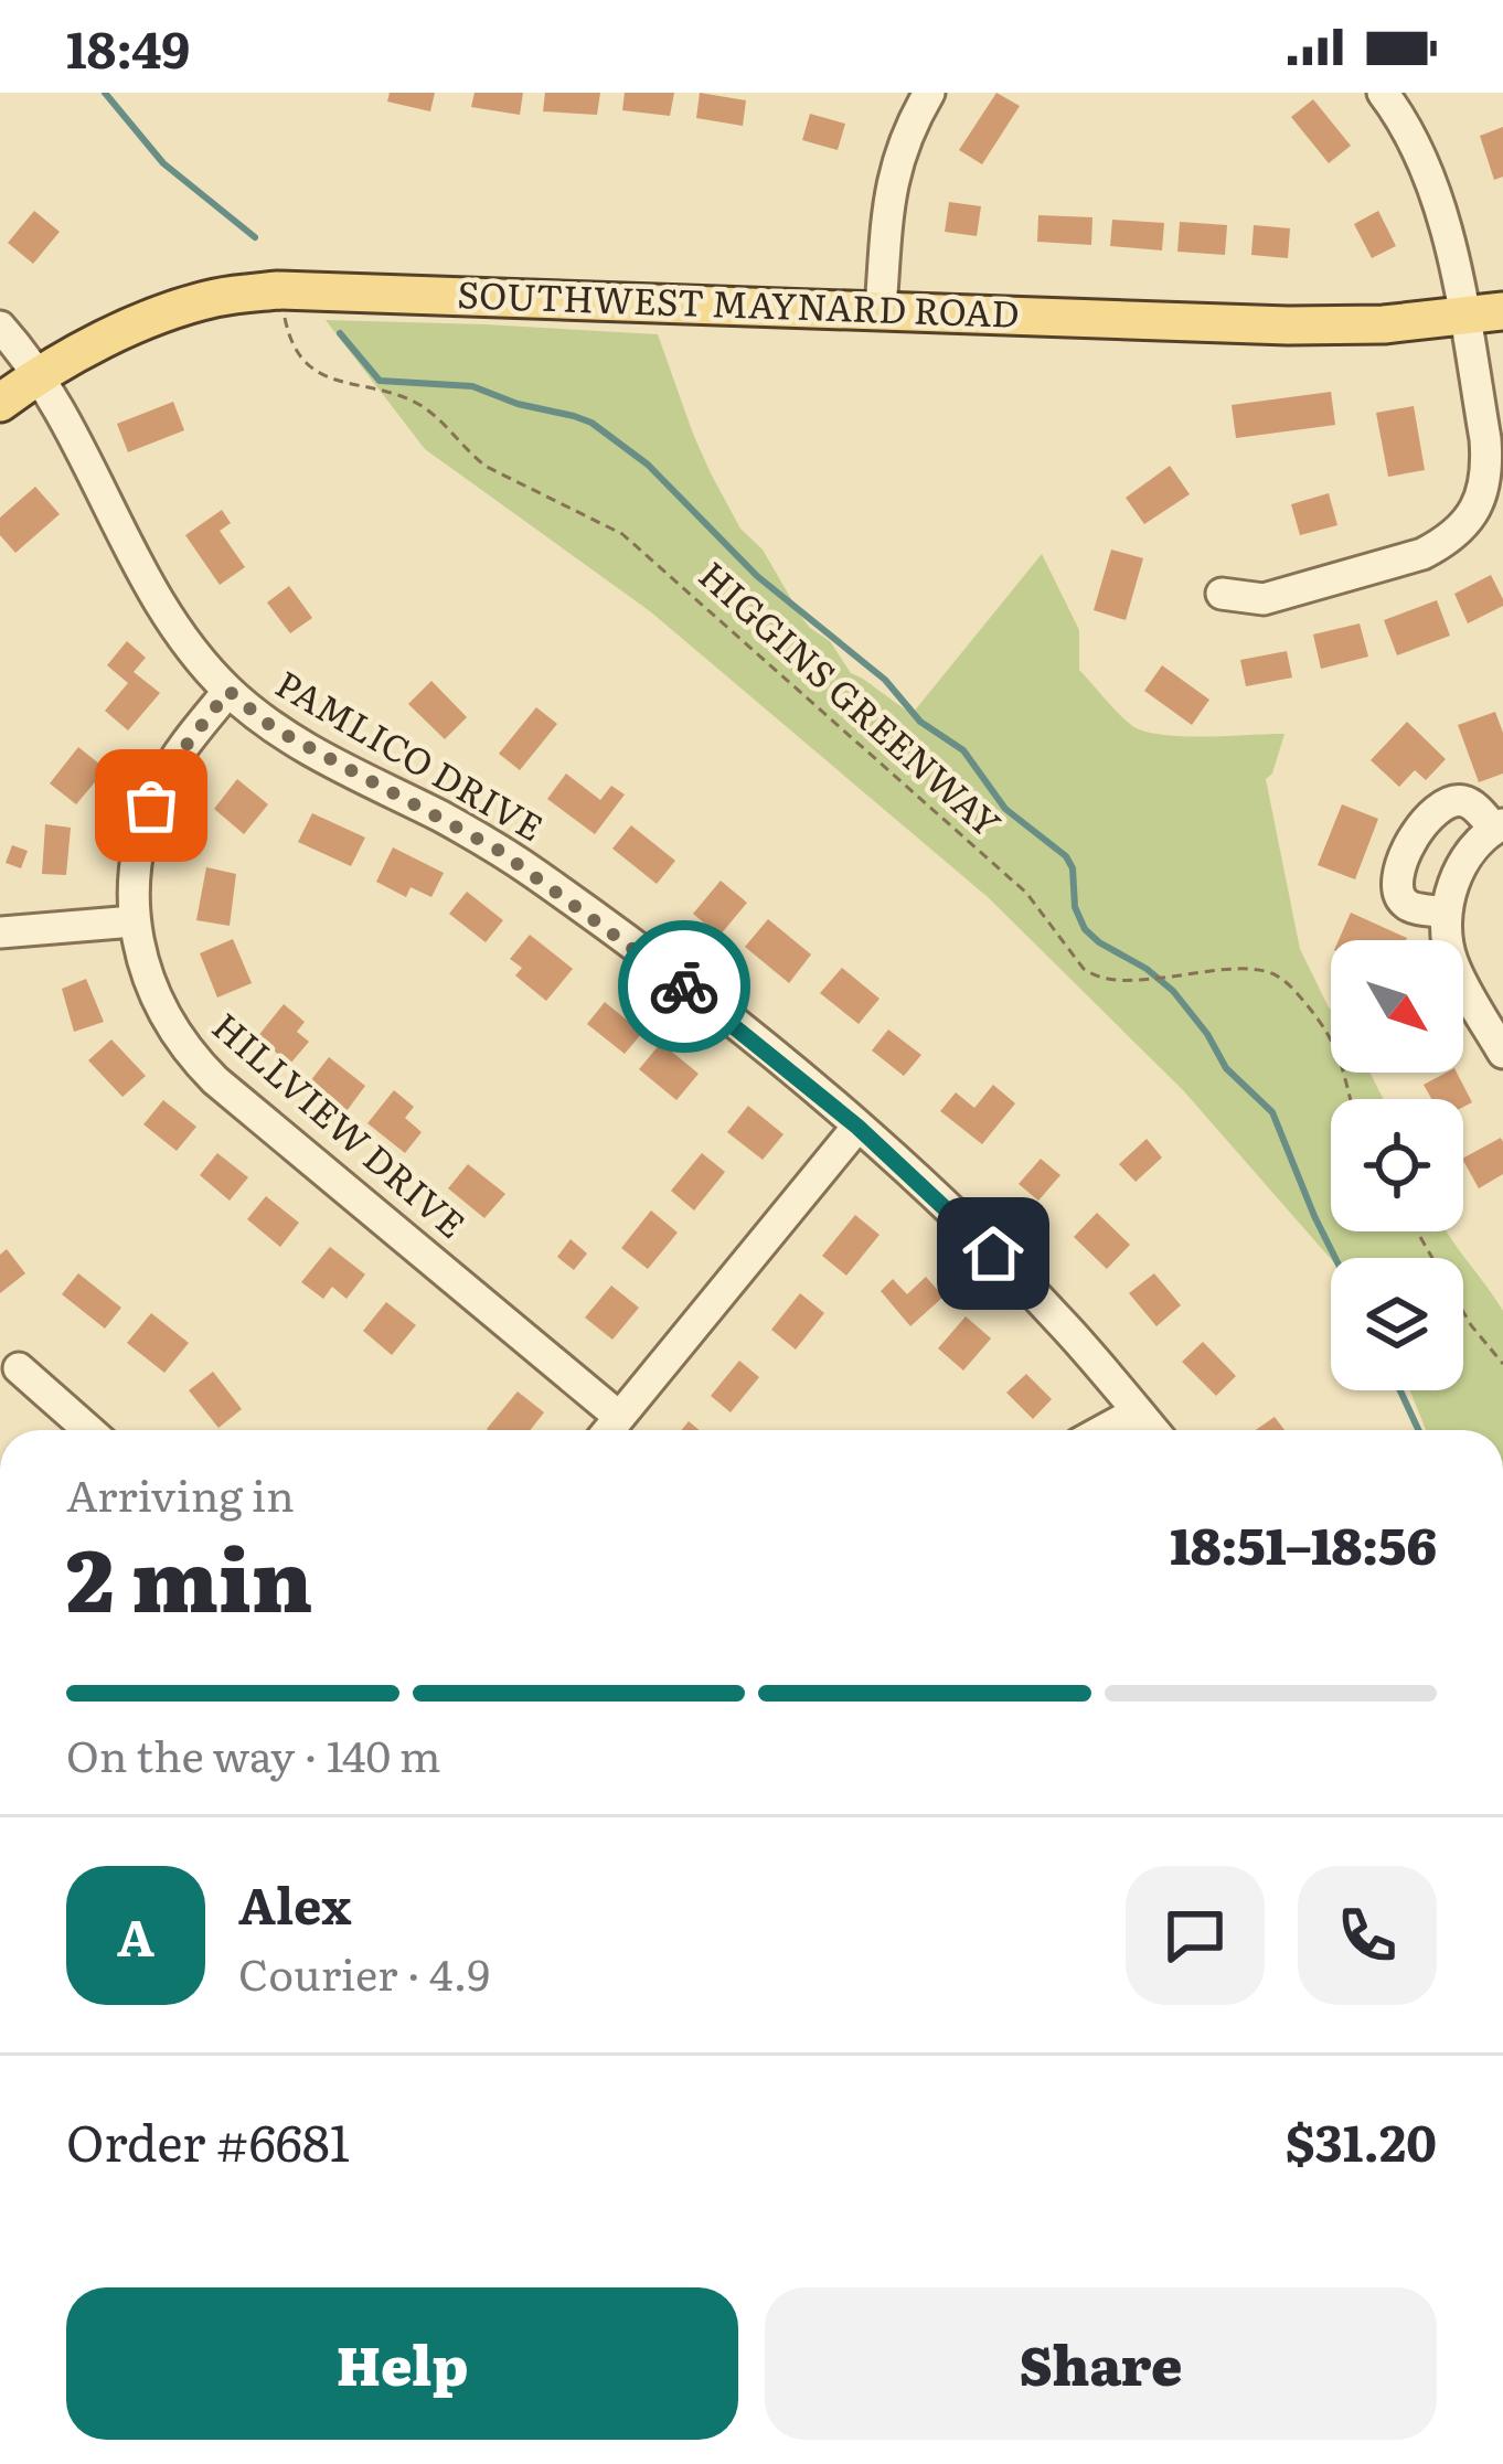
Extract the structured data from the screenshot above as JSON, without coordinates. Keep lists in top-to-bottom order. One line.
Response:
{"streets":{"main road":["SOUTHWEST MAYNARD ROAD"],"street":["PAMLICO DRIVE","HILLVIEW DRIVE"],"path":["HIGGINS GREENWAY"]},"crossings":[["SOUTHWEST MAYNARD ROAD","HIGGINS GREENWAY"],["SOUTHWEST MAYNARD ROAD","PAMLICO DRIVE"],["PAMLICO DRIVE","HILLVIEW DRIVE"]],"north":"bottom right","page":{"status":"18:49","heading":["2 min","Arriving in","18:51–18:56"],"panel":["Alex","Courier · 4.9","Order #6681","$31.20"],"bar":"On the way · 140 m","round":"A","buttons":["Help","Share"]}}
